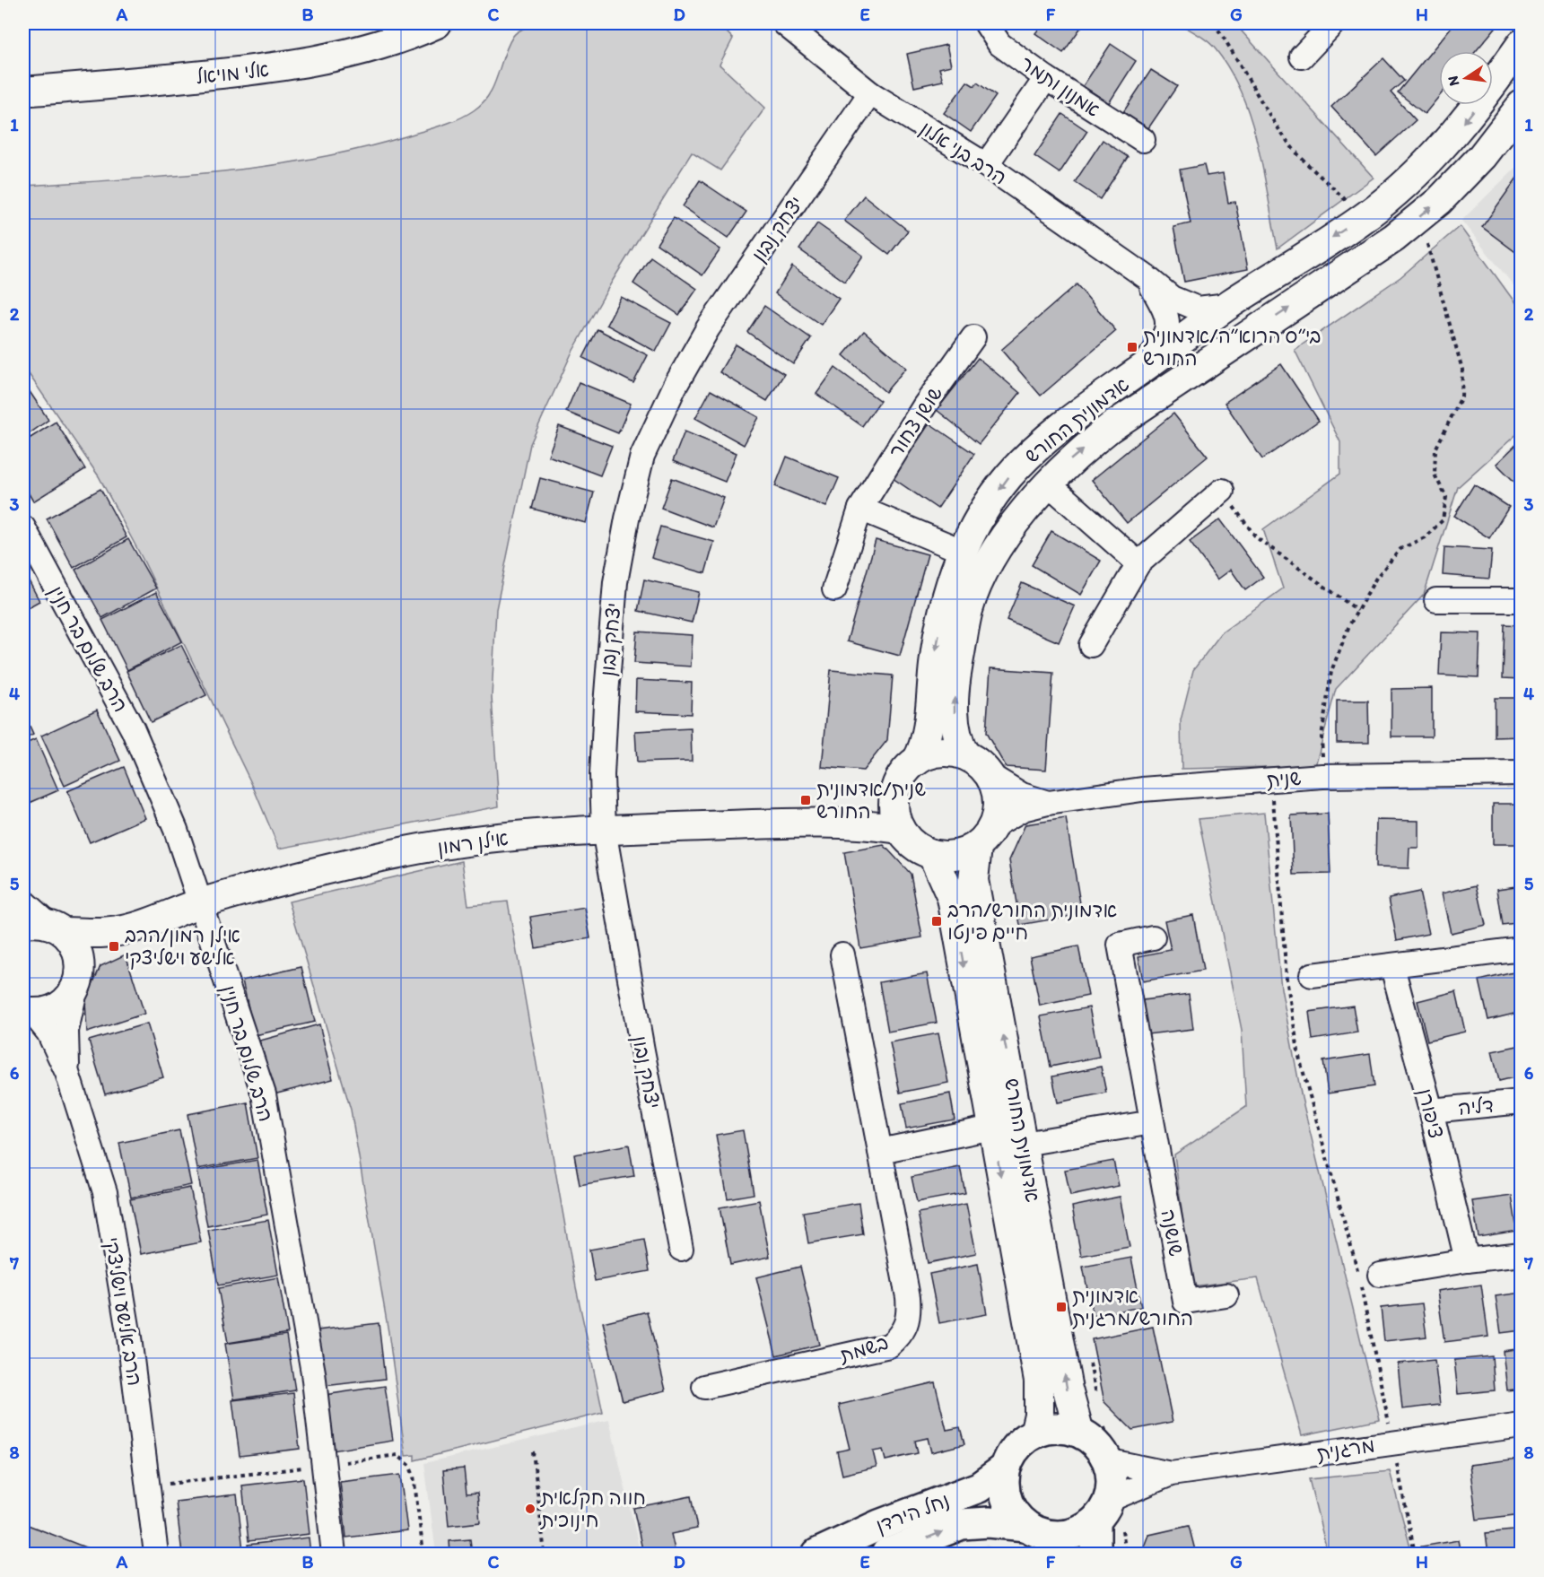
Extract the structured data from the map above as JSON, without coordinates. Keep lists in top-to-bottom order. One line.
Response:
{"streets":{"main road":["נחל הירדן"],"street":["אלי מויאל","אמנון ותמר","הרב בני אלון","יצחק נבון","אדמונית החורש","שושן צחור","הרב שלום בר חנין","שנית","אילן רמון","דליה","ציפורן","שושנה","הרב אלישע וישליצקי","בשמת","מרגנית"]},"crossings":[["הרב בני אלון","יצחק נבון"],["הרב בני אלון","אדמונית החורש"],["יצחק נבון","אילן רמון"],["אדמונית החורש","שנית"],["אדמונית החורש","אילן רמון"],["אדמונית החורש","מרגנית"],["אדמונית החורש","נחל הירדן"],["הרב שלום בר חנין","אילן רמון"],["שנית","אילן רמון"],["אילן רמון","הרב אלישע וישליצקי"],["דליה","ציפורן"],["מרגנית","נחל הירדן"]],"places":{"transit":["בי״ס הרוא״ה/אדמונית החורש","שנית/אדמונית החורש","אדמונית החורש/הרב חיים פינטו","אילן רמון/הרב אלישע וישליצקי","אדמונית החורש/מרגנית"],"other":["חווה חקלאית חינוכית"]},"north":"left","grid":{"columns":["A","B","C","D","E","F","G","H"],"rows":["1","2","3","4","5","6","7","8"]}}
